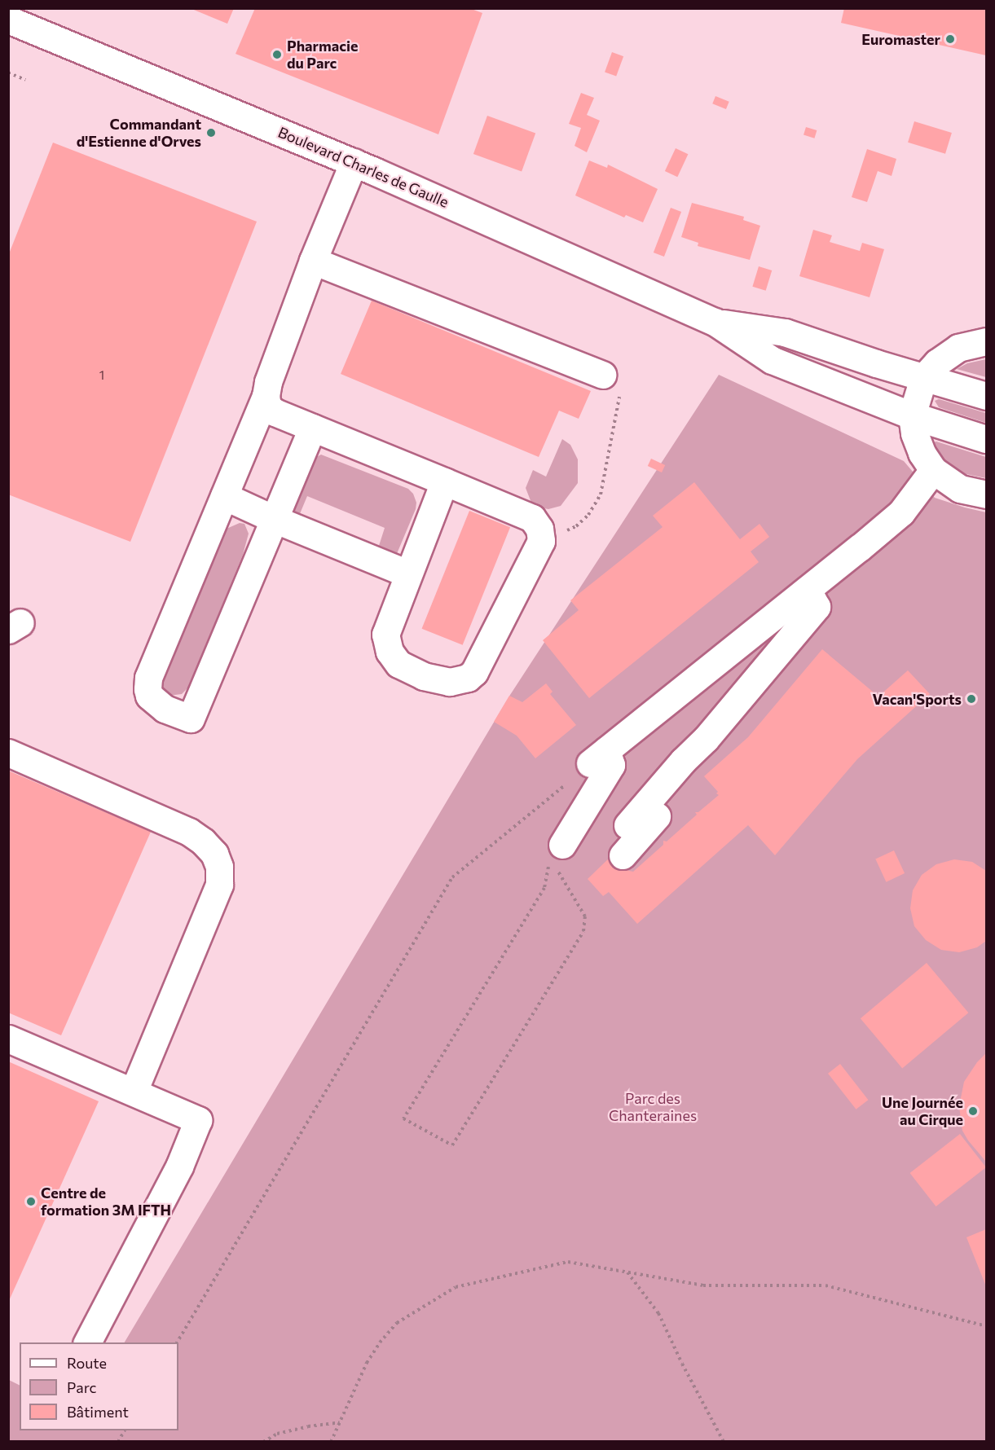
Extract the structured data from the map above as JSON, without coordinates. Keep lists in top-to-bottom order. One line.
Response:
{"streets":{"main road":["Boulevard Charles de Gaulle"]},"parks":["Parc des Chanteraines"],"places":["Euromaster","Pharmacie du Parc","Commandant d'Estienne d'Orves","Vacan'Sports","Une Journée au Cirque","Centre de formation 3M IFTH"],"house_numbers":["1"],"legend":["Route","Parc","Bâtiment"]}
